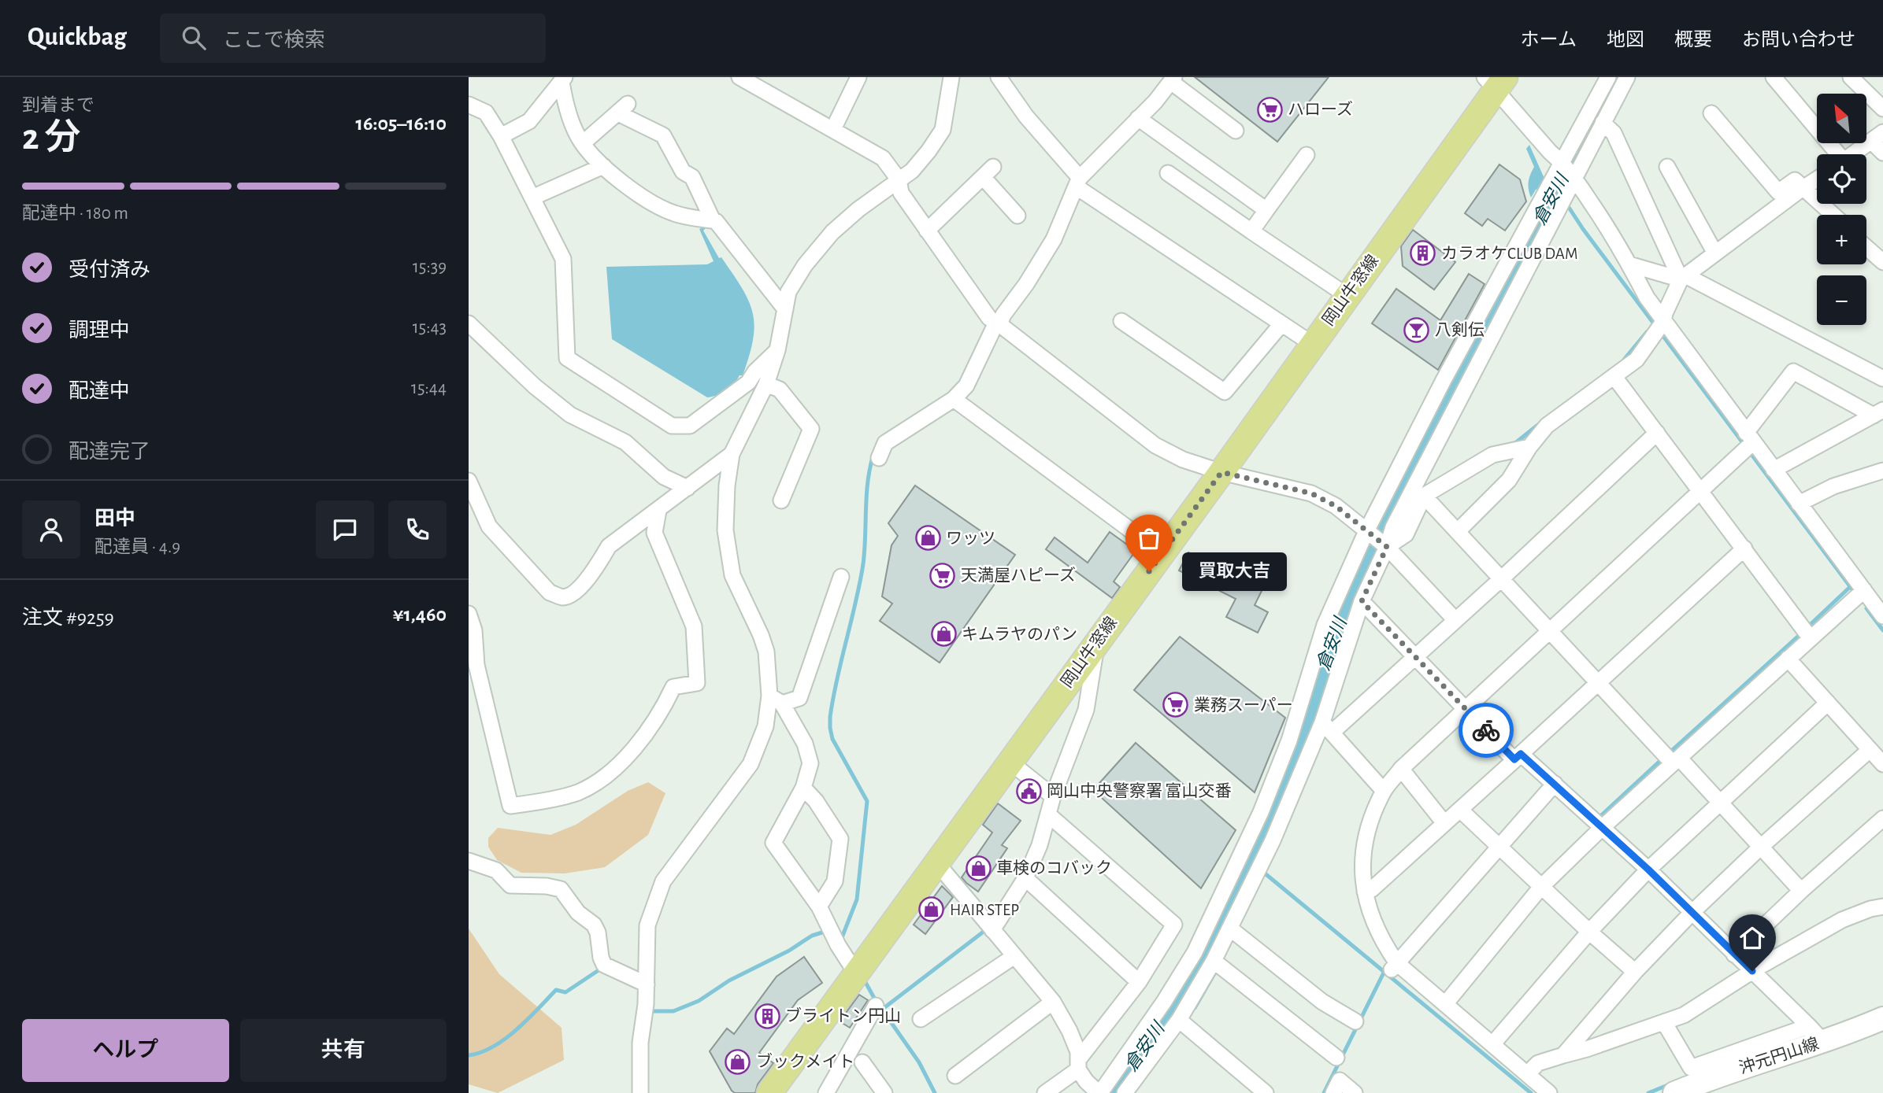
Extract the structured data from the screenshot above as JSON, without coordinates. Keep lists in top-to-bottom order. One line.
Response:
{"streets":{"main road":["岡山牛窓線","沖元円山線"]},"water":["倉安川"],"places":{"supermarket":["ハローズ","天満屋ハピーズ","業務スーパー"],"building":["カラオケCLUB DAM","ブライトン円山"],"bar":["八剣伝"],"shop":["ワッツ","キムラヤのパン","車検のコバック","HAIR STEP","ブックメイト"],"other":["買取大吉"],"public building":["岡山中央警察署 富山交番"]},"north":"top left","page":{"header":"Quickbag","search":"ここで検索","nav":["ホーム","地図","概要","お問い合わせ"],"heading":["2 分","到着まで","16:05–16:10"],"panel":["田中","配達員 · 4.9","注文 #9259","¥1,460"],"map_buttons":["+","−"],"bar":"配達中 · 180 m","list":[["受付済み","15:39"],["調理中","15:43"],["配達中","15:44"],"配達完了"],"bubble":"買取大吉","buttons":["ヘルプ","共有"]}}
